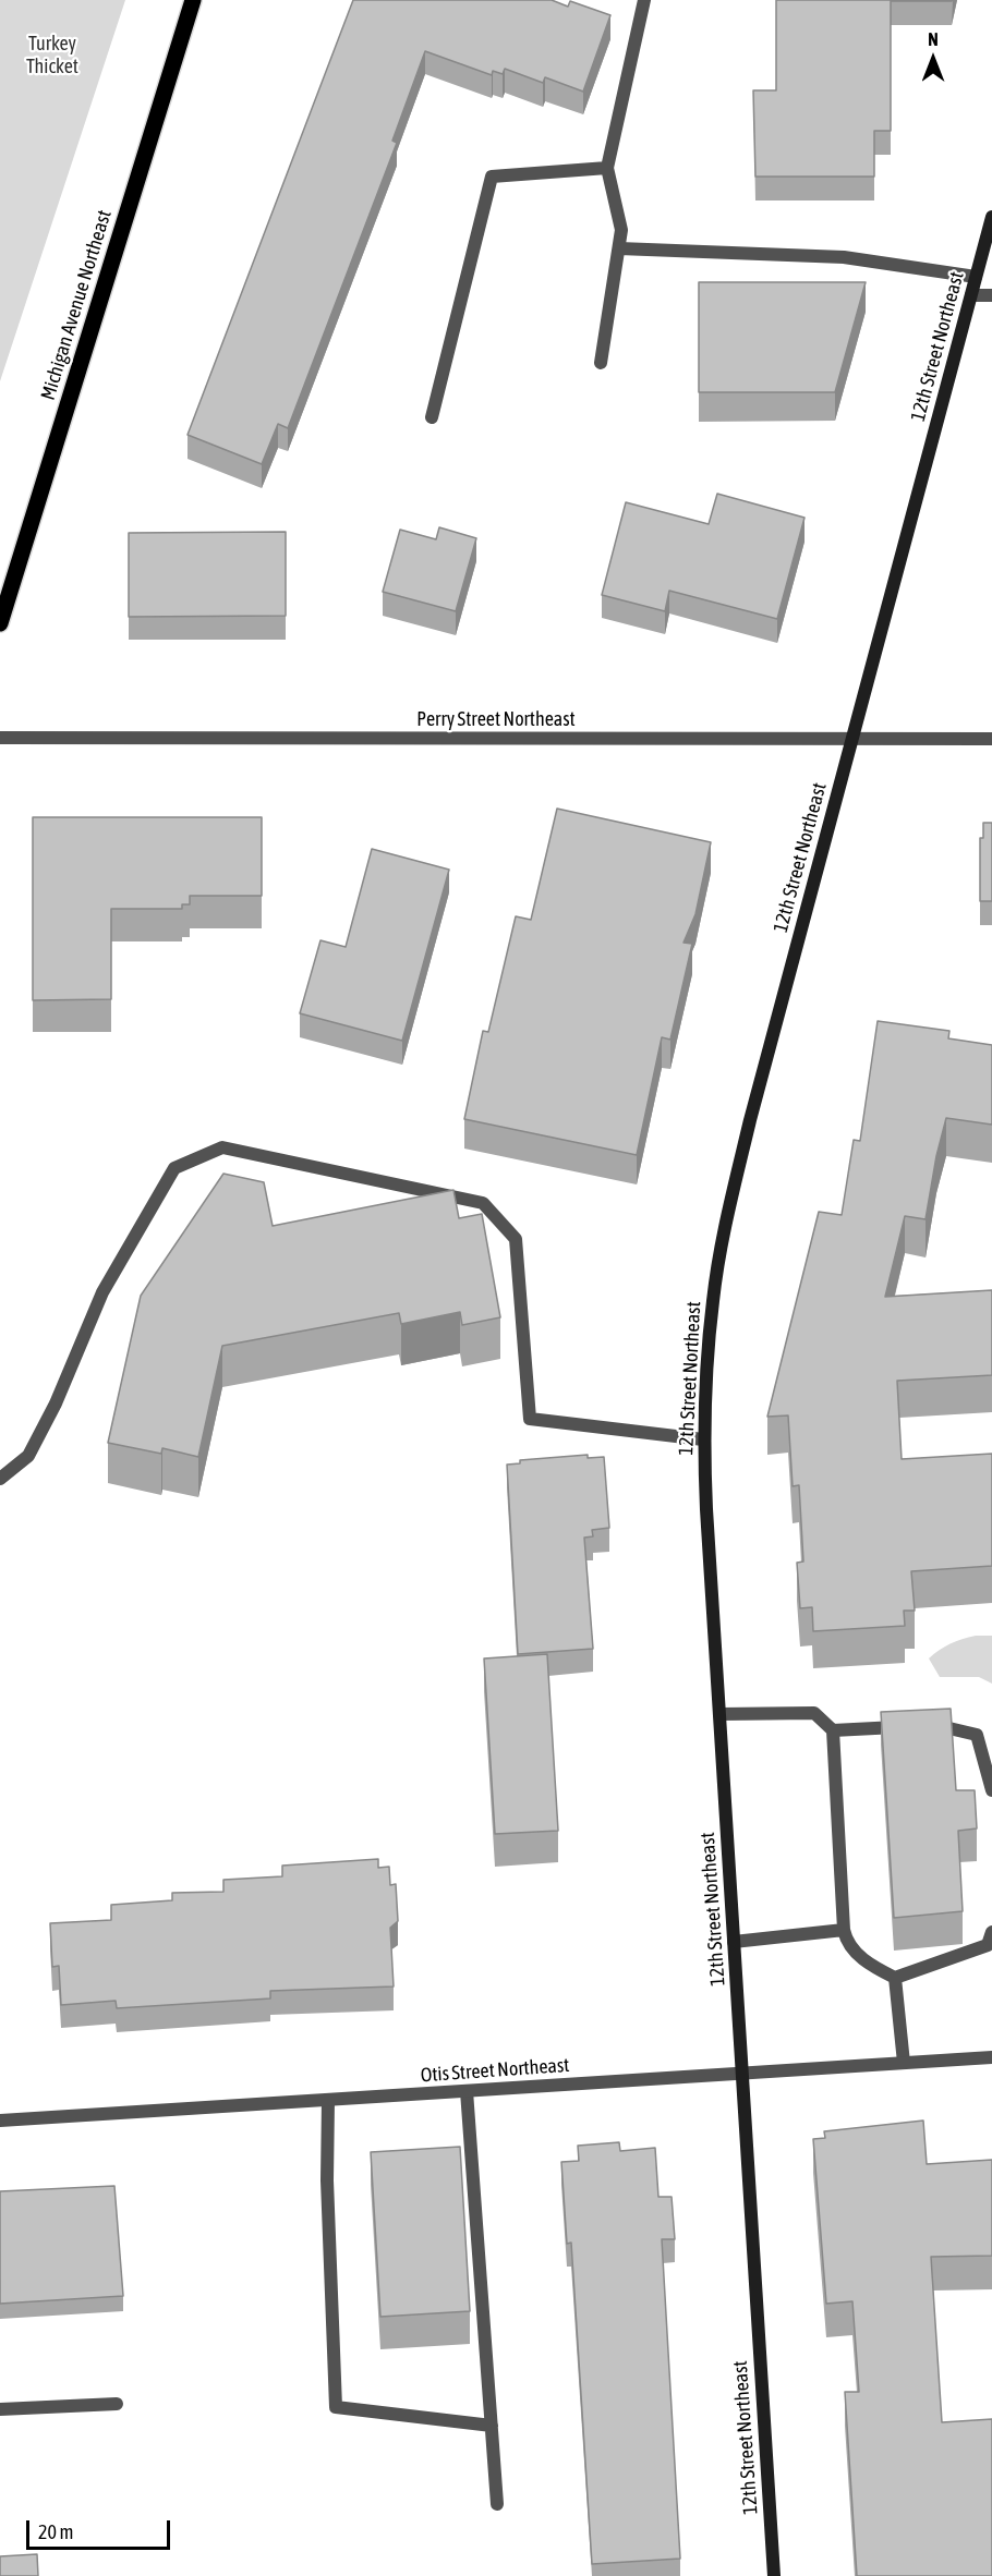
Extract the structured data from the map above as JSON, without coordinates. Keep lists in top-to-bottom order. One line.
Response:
{"streets":{"main road":["Michigan Avenue Northeast"],"street":["12th Street Northeast","Perry Street Northeast","Otis Street Northeast"]},"crossings":[["12th Street Northeast","Perry Street Northeast"],["12th Street Northeast","Otis Street Northeast"]],"parks":["Turkey Thicket"],"scale_bar":"20 m","north":"top"}
